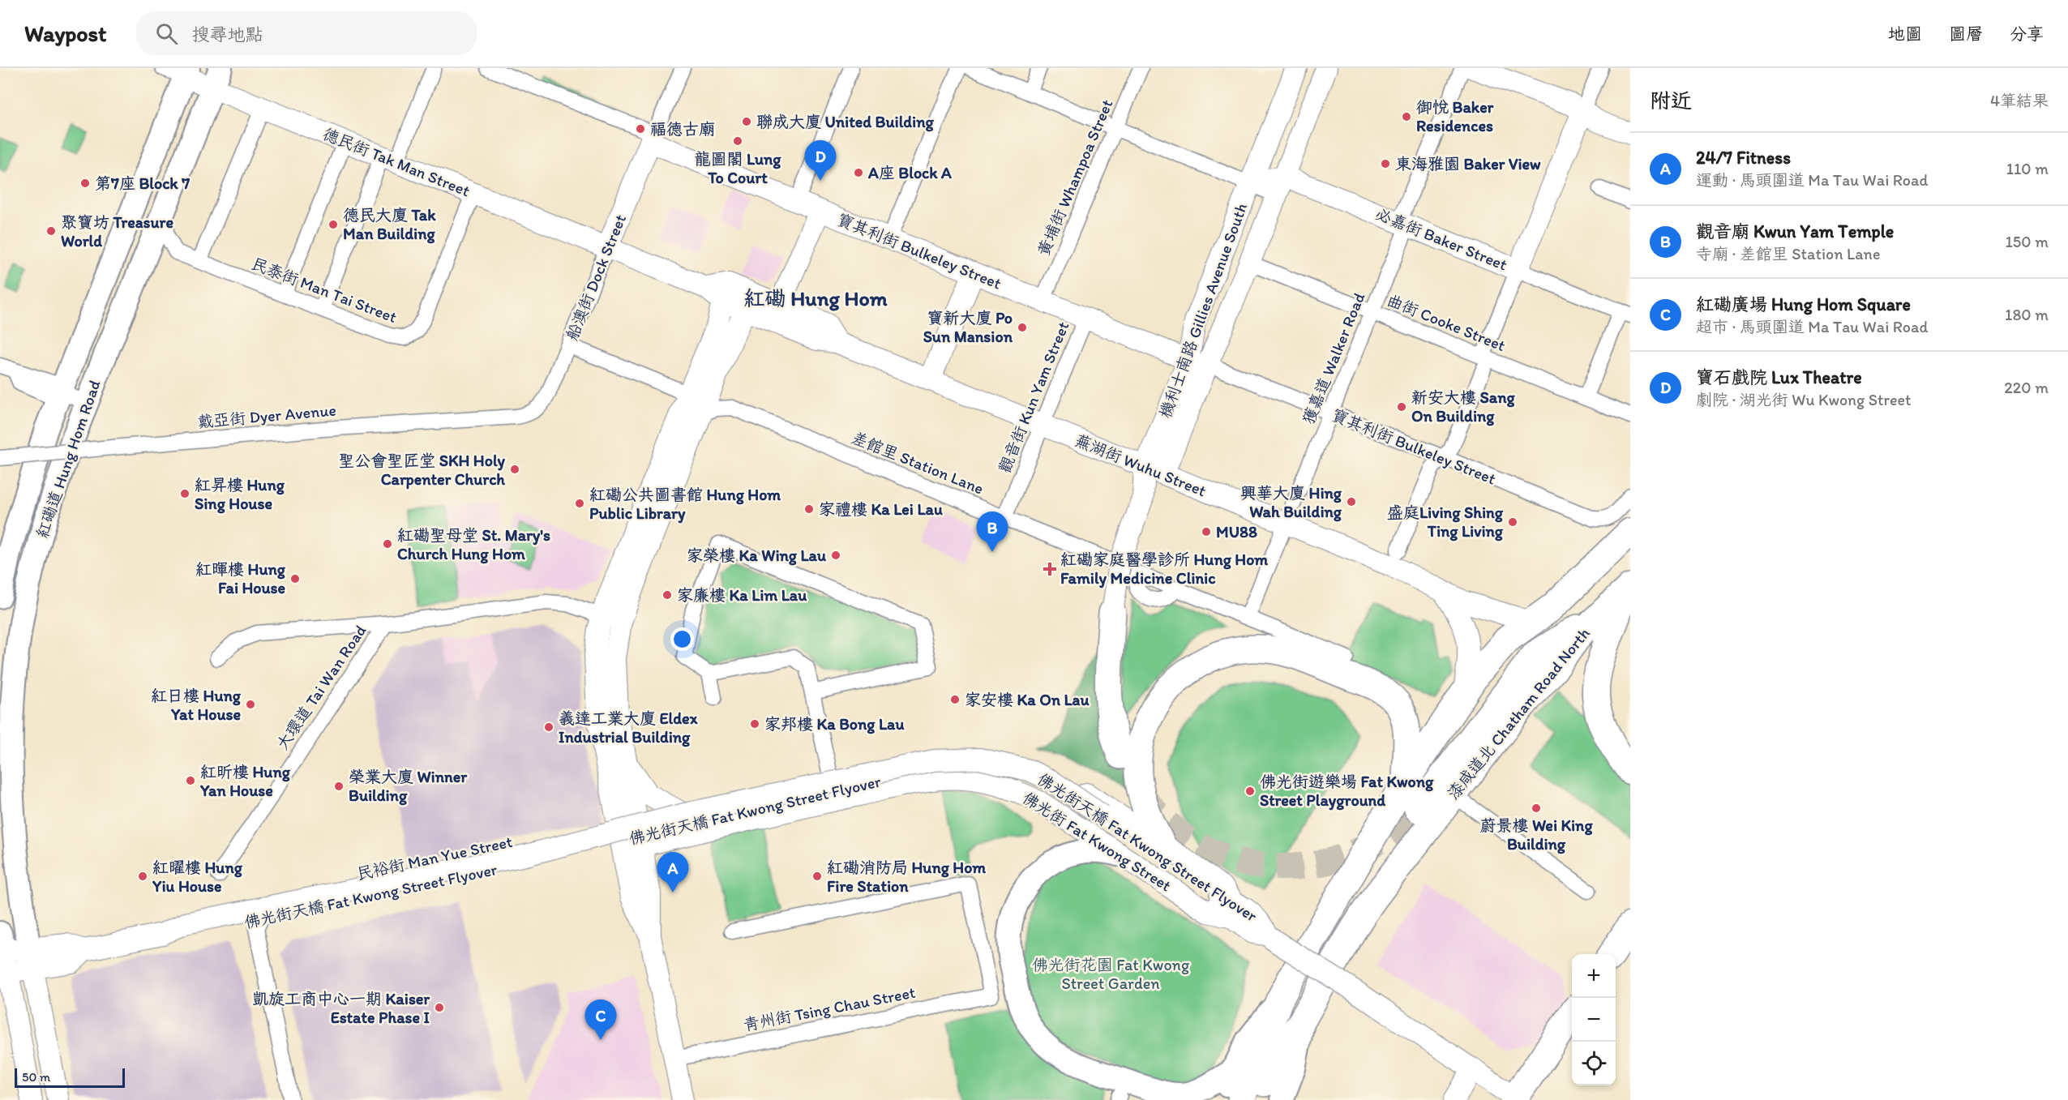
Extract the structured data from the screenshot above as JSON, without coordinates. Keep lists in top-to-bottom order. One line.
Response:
{"streets":{"highway":["漆咸道北 Chatham Road North"],"main road":["德民街 Tak Man Street","必嘉街 Baker Street","寶其利街 Bulkeley Street","船澳街 Dock Street","機利士南路 Gillies Avenue South","紅磡道 Hung Hom Road","蕪湖街 Wuhu Street","佛光街天橋 Fat Kwong Street Flyover","佛光街 Fat Kwong Street"],"street":["黃埔街 Whampoa Street","民泰街 Man Tai Street","曲街 Cooke Street","獲嘉道 Walker Road","觀音街 Kun Yam Street","戴亞街 Dyer Avenue","差館里 Station Lane","大環道 Tai Wan Road","民裕街 Man Yue Street","青州街 Tsing Chau Street"]},"crossings":[["德民街 Tak Man Street","船澳街 Dock Street"],["德民街 Tak Man Street","民泰街 Man Tai Street"],["德民街 Tak Man Street","紅磡道 Hung Hom Road"],["德民街 Tak Man Street","蕪湖街 Wuhu Street"],["黃埔街 Whampoa Street","必嘉街 Baker Street"],["黃埔街 Whampoa Street","寶其利街 Bulkeley Street"],["必嘉街 Baker Street","機利士南路 Gillies Avenue South"],["必嘉街 Baker Street","獲嘉道 Walker Road"],["寶其利街 Bulkeley Street","船澳街 Dock Street"],["寶其利街 Bulkeley Street","機利士南路 Gillies Avenue South"],["寶其利街 Bulkeley Street","獲嘉道 Walker Road"],["寶其利街 Bulkeley Street","觀音街 Kun Yam Street"],["船澳街 Dock Street","戴亞街 Dyer Avenue"],["船澳街 Dock Street","蕪湖街 Wuhu Street"],["民泰街 Man Tai Street","紅磡道 Hung Hom Road"],["機利士南路 Gillies Avenue South","曲街 Cooke Street"],["機利士南路 Gillies Avenue South","差館里 Station Lane"],["機利士南路 Gillies Avenue South","蕪湖街 Wuhu Street"],["曲街 Cooke Street","獲嘉道 Walker Road"],["獲嘉道 Walker Road","蕪湖街 Wuhu Street"],["觀音街 Kun Yam Street","差館里 Station Lane"],["觀音街 Kun Yam Street","蕪湖街 Wuhu Street"],["紅磡道 Hung Hom Road","佛光街天橋 Fat Kwong Street Flyover"],["佛光街天橋 Fat Kwong Street Flyover","佛光街 Fat Kwong Street"],["佛光街 Fat Kwong Street","民裕街 Man Yue Street"]],"districts":["紅磡 Hung Hom"],"parks":["佛光街花園 Fat Kwong Street Garden"],"places":{"other":["御悅 Baker Residences","聯成大廈 United Building","福德古廟","龍圖閣 Lung To Court","東海雅園 Baker View","A座 Block A","第7座 Block 7","德民大廈 Tak Man Building","聚寶坊 Treasure World","寶新大廈 Po Sun Mansion","新安大樓 Sang On Building","聖公會聖匠堂 SKH Holy Carpenter Church","紅昇樓 Hung Sing House","興華大廈 Hing Wah Building","紅磡公共圖書館 Hung Hom Public Library","家禮樓 Ka Lei Lau","盛庭Living Shing Ting Living","MU88","紅磡聖母堂 St. Mary's Church Hung Hom","家榮樓 Ka Wing Lau","紅暉樓 Hung Fai House","家廉樓 Ka Lim Lau","家安樓 Ka On Lau","紅日樓 Hung Yat House","家邦樓 Ka Bong Lau","義達工業大廈 Eldex Industrial Building","紅昕樓 Hung Yan House","榮業大廈 Winner Building","佛光街遊樂場 Fat Kwong Street Playground","蔚景樓 Wei King Building","紅曜樓 Hung Yiu House","紅磡消防局 Hung Hom Fire Station","凱旋工商中心一期 Kaiser Estate Phase I"],"health":["紅磡家庭醫學診所 Hung Hom Family Medicine Clinic"]},"scale_bar":"50 m","page":{"header":"Waypost","search":"搜尋地點","nav":["地圖","圖層","分享"],"heading":["附近","4筆結果"],"list":[{"mark":"A","name":"24/7 Fitness","note":"運動 · 馬頭圍道 Ma Tau Wai Road","value":"110 m"},{"mark":"B","name":"觀音廟 Kwun Yam Temple","note":"寺廟 · 差館里 Station Lane","value":"150 m"},{"mark":"C","name":"紅磡廣場 Hung Hom Square","note":"超市 · 馬頭圍道 Ma Tau Wai Road","value":"180 m"},{"mark":"D","name":"寶石戲院 Lux Theatre","note":"劇院 · 湖光街 Wu Kwong Street","value":"220 m"}],"pins":["D","B","A","C"],"map_buttons":["+","−"],"scale":"50 m"}}
